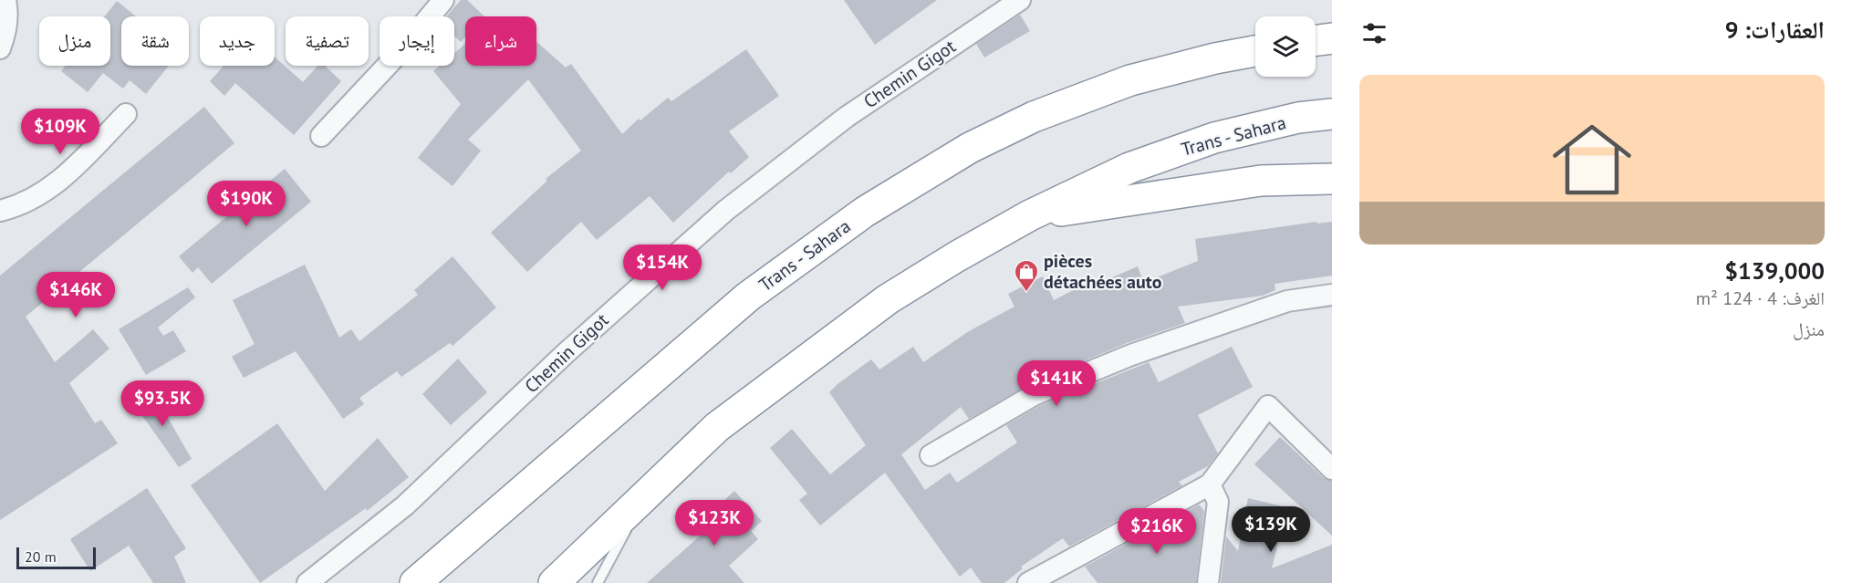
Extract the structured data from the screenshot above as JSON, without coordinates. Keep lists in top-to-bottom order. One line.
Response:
{"streets":{"highway":["Trans - Sahara"],"street":["Chemin Gigot"]},"places":{"shop":["pièces détachées auto"]},"scale_bar":"20 m","page":{"heading":"العقارات: 9","chip":["شراء","إيجار","تصفية","جديد","شقة","منزل"],"list":[{"name":"$139,000","note":"الغرف: 4 · 124 m² · منزل"}],"price":["$109K","$190K","$154K","$146K","$141K","$93.5K","$123K","$139K","$216K"],"scale":"20 m"}}
